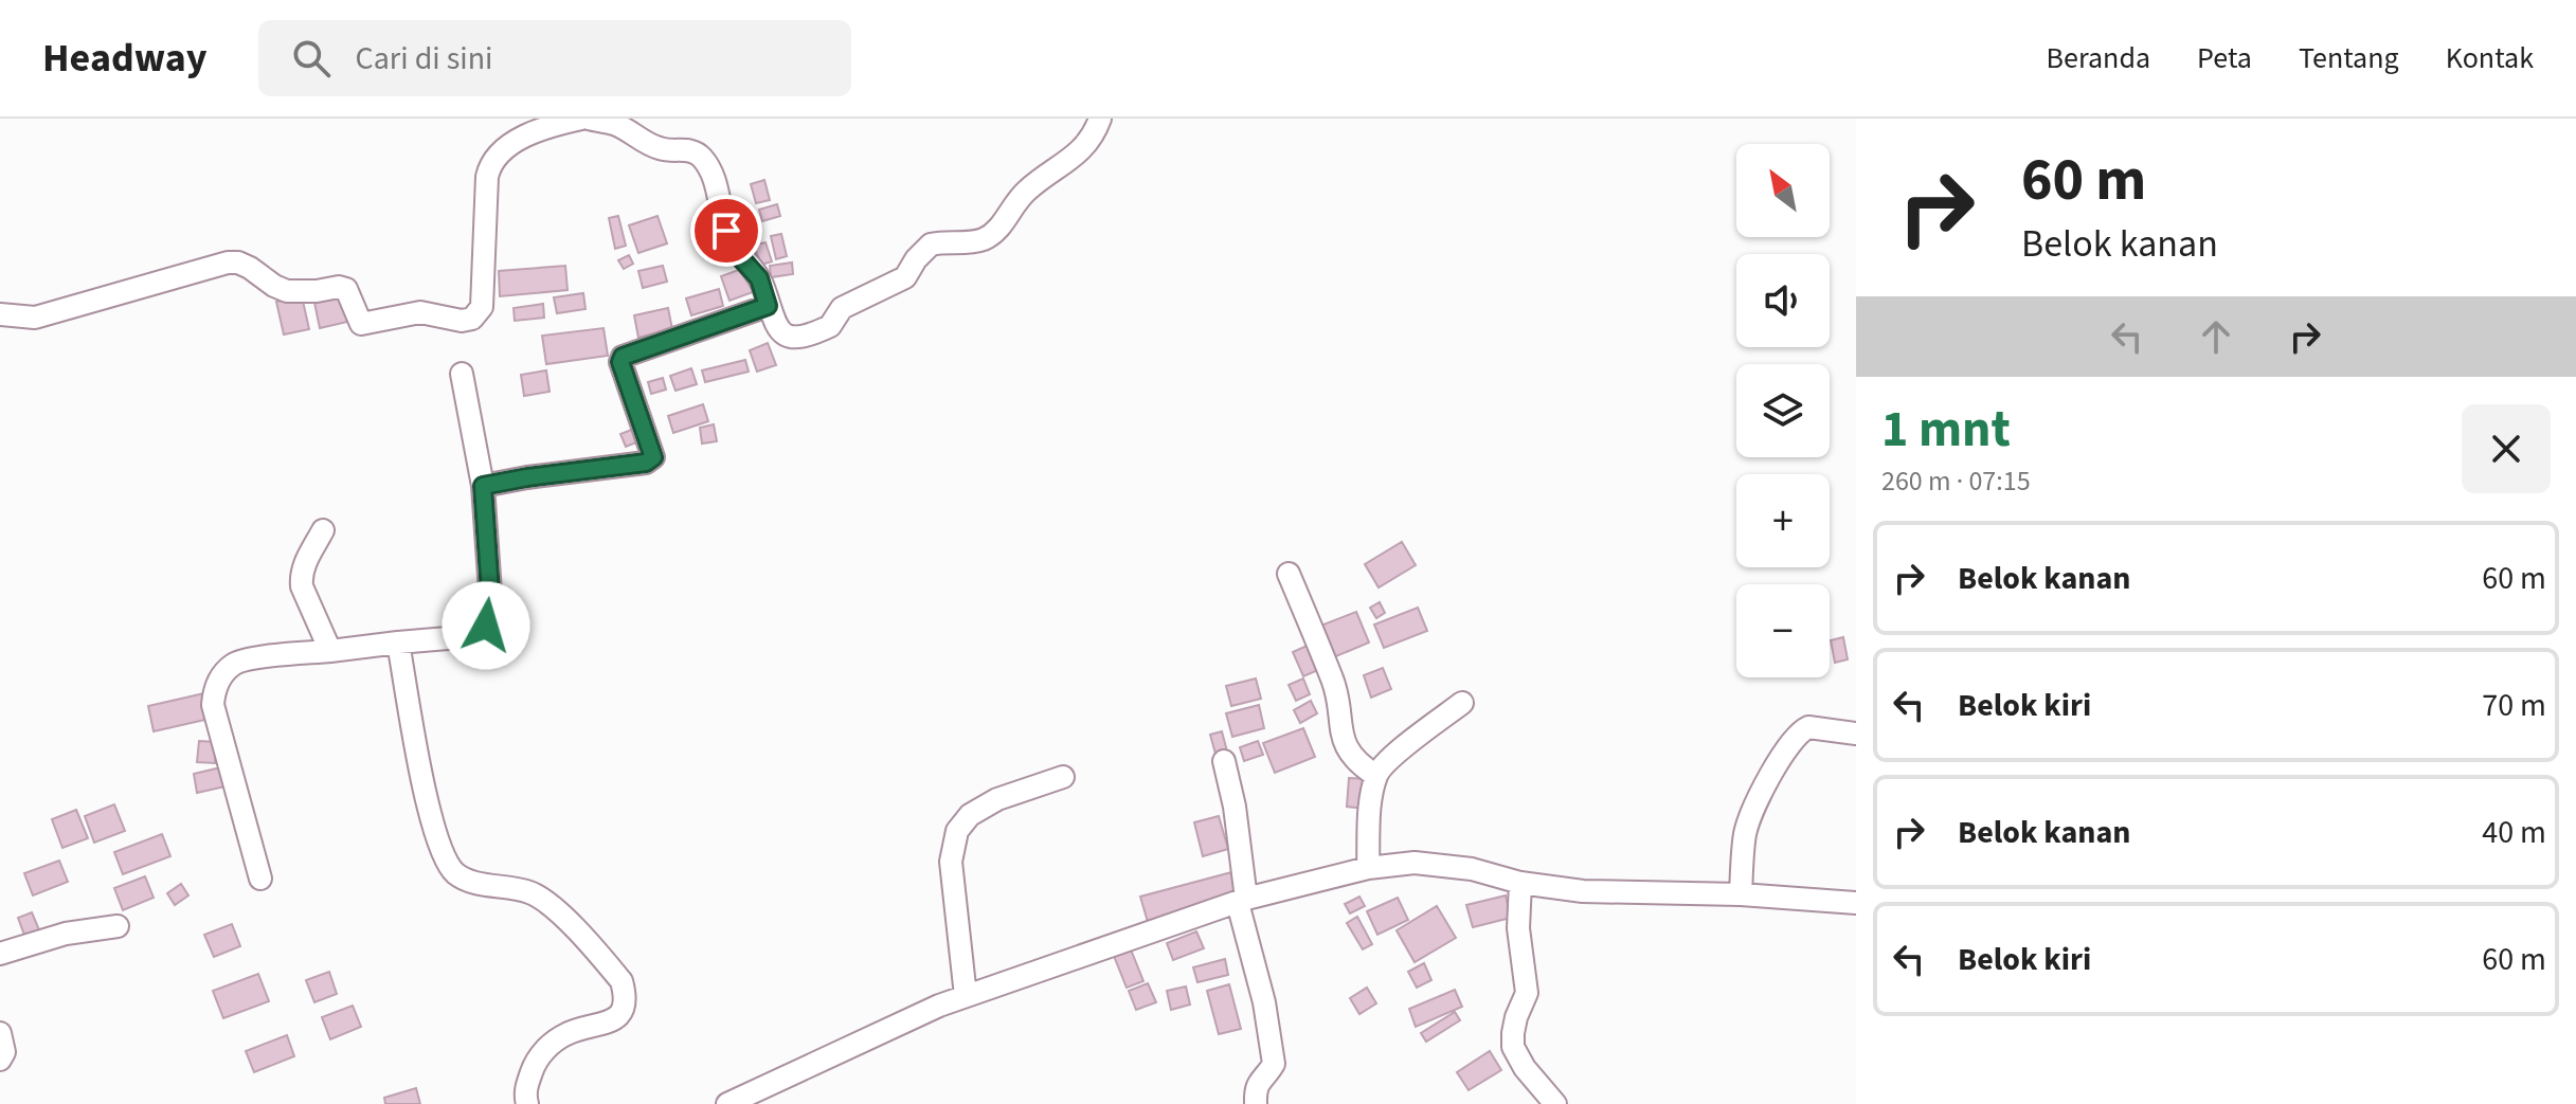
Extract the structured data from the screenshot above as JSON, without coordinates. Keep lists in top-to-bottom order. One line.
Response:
{"north":"top left","page":{"header":"Headway","search":"Cari di sini","nav":["Beranda","Peta","Tentang","Kontak"],"turn":["60 m","Belok kanan"],"map_buttons":["+","−"],"heading":["1 mnt","260 m · 07:15"],"list":[{"name":"Belok kanan","value":"60 m"},{"name":"Belok kiri","value":"70 m"},{"name":"Belok kanan","value":"40 m"},{"name":"Belok kiri","value":"60 m"}]}}
